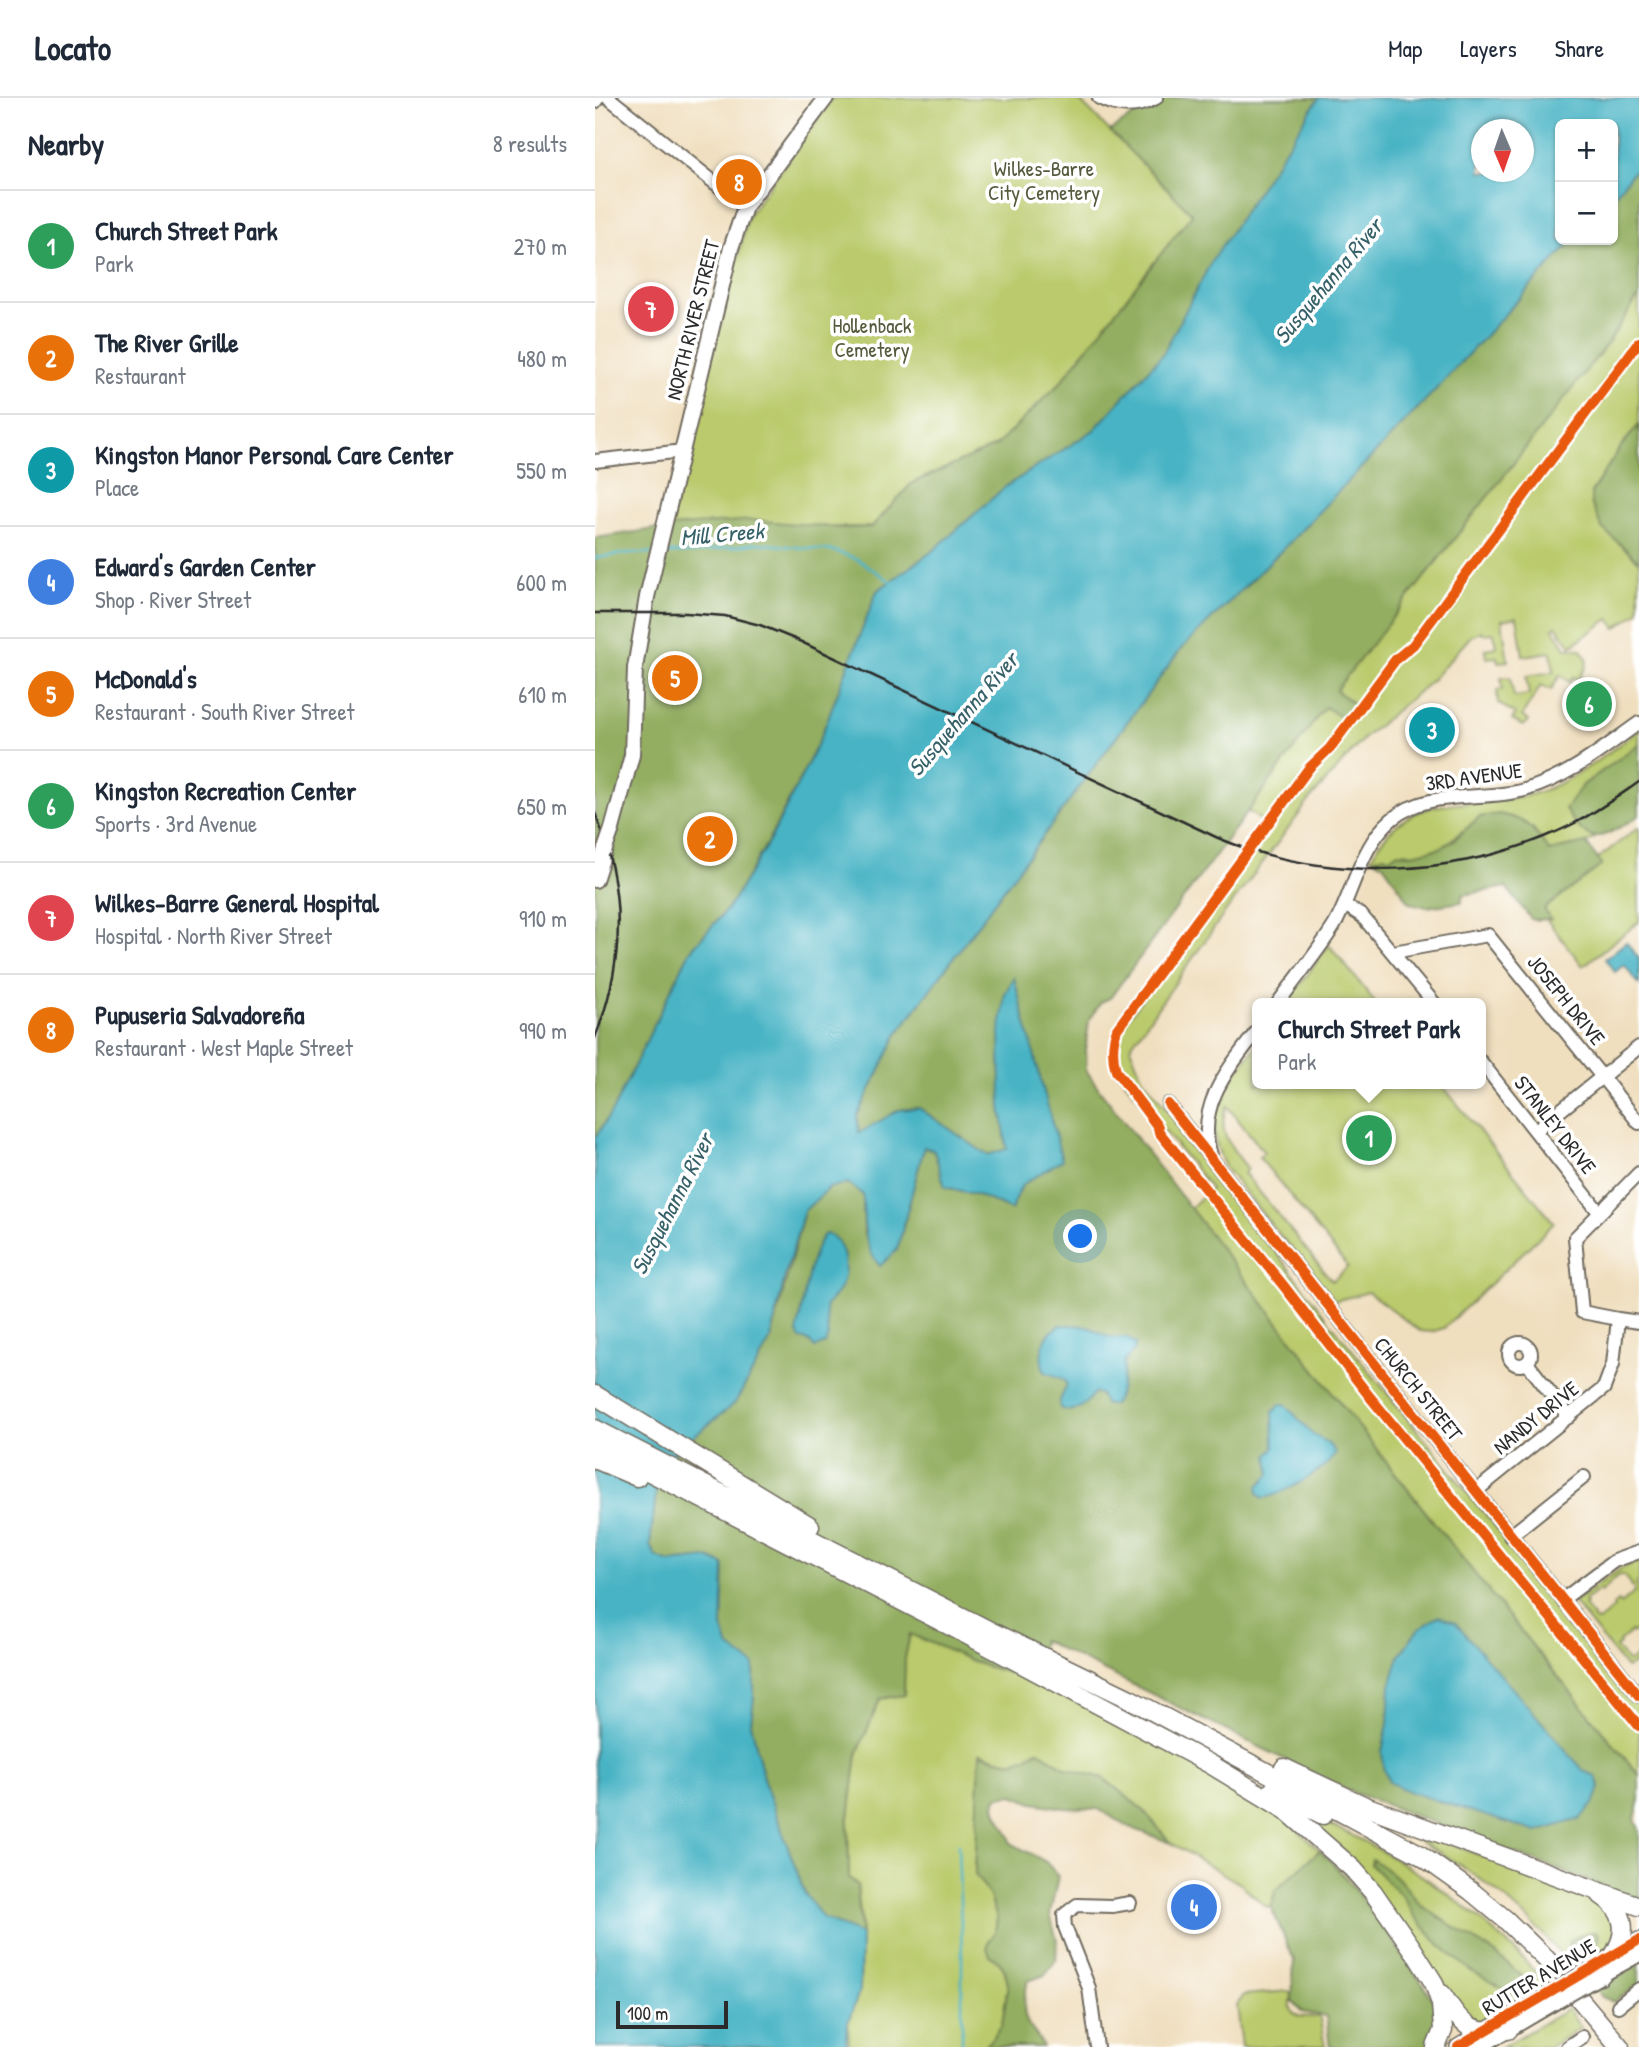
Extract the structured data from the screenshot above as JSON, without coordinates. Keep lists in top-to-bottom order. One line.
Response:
{"streets":{"main road":["NORTH RIVER STREET","RUTTER AVENUE"],"street":["3RD AVENUE","JOSEPH DRIVE","STANLEY DRIVE","CHURCH STREET","NANDY DRIVE"]},"crossings":[["CHURCH STREET","NANDY DRIVE"]],"water":["Susquehanna River","Mill Creek"],"parks":["Wilkes-Barre City Cemetery","Hollenback Cemetery"],"scale_bar":"100 m","north":"bottom","page":{"header":"Locato","nav":["Map","Layers","Share"],"heading":["Nearby","8 results"],"map_buttons":["+","−"],"pins":["8","7","5","6","3","2","1","4"],"list":[{"mark":"1","name":"Church Street Park","note":"Park","value":"270 m"},{"mark":"2","name":"The River Grille","note":"Restaurant","value":"480 m"},{"mark":"3","name":"Kingston Manor Personal Care Center","note":"Place","value":"550 m"},{"mark":"4","name":"Edward's Garden Center","note":"Shop · River Street","value":"600 m"},{"mark":"5","name":"McDonald's","note":"Restaurant · South River Street","value":"610 m"},{"mark":"6","name":"Kingston Recreation Center","note":"Sports · 3rd Avenue","value":"650 m"},{"mark":"7","name":"Wilkes-Barre General Hospital","note":"Hospital · North River Street","value":"910 m"},{"mark":"8","name":"Pupuseria Salvadoreña","note":"Restaurant · West Maple Street","value":"990 m"}],"popup":["Church Street Park","Park"],"scale":"100 m"}}
